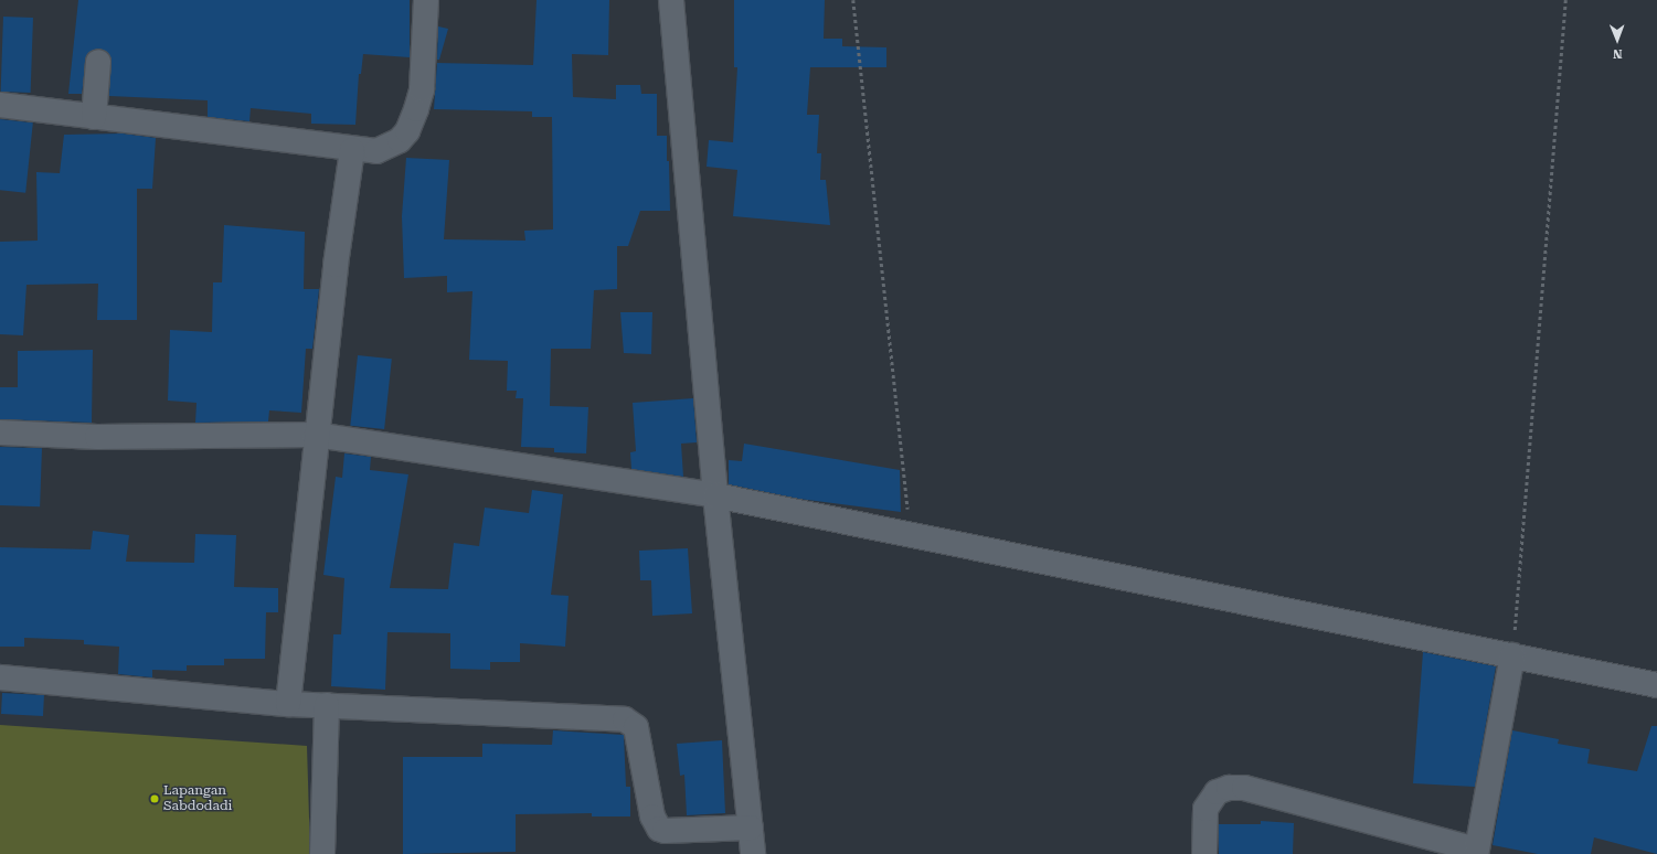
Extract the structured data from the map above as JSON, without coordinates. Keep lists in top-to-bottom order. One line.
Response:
{"places":["Lapangan Sabdodadi"],"north":"bottom"}
